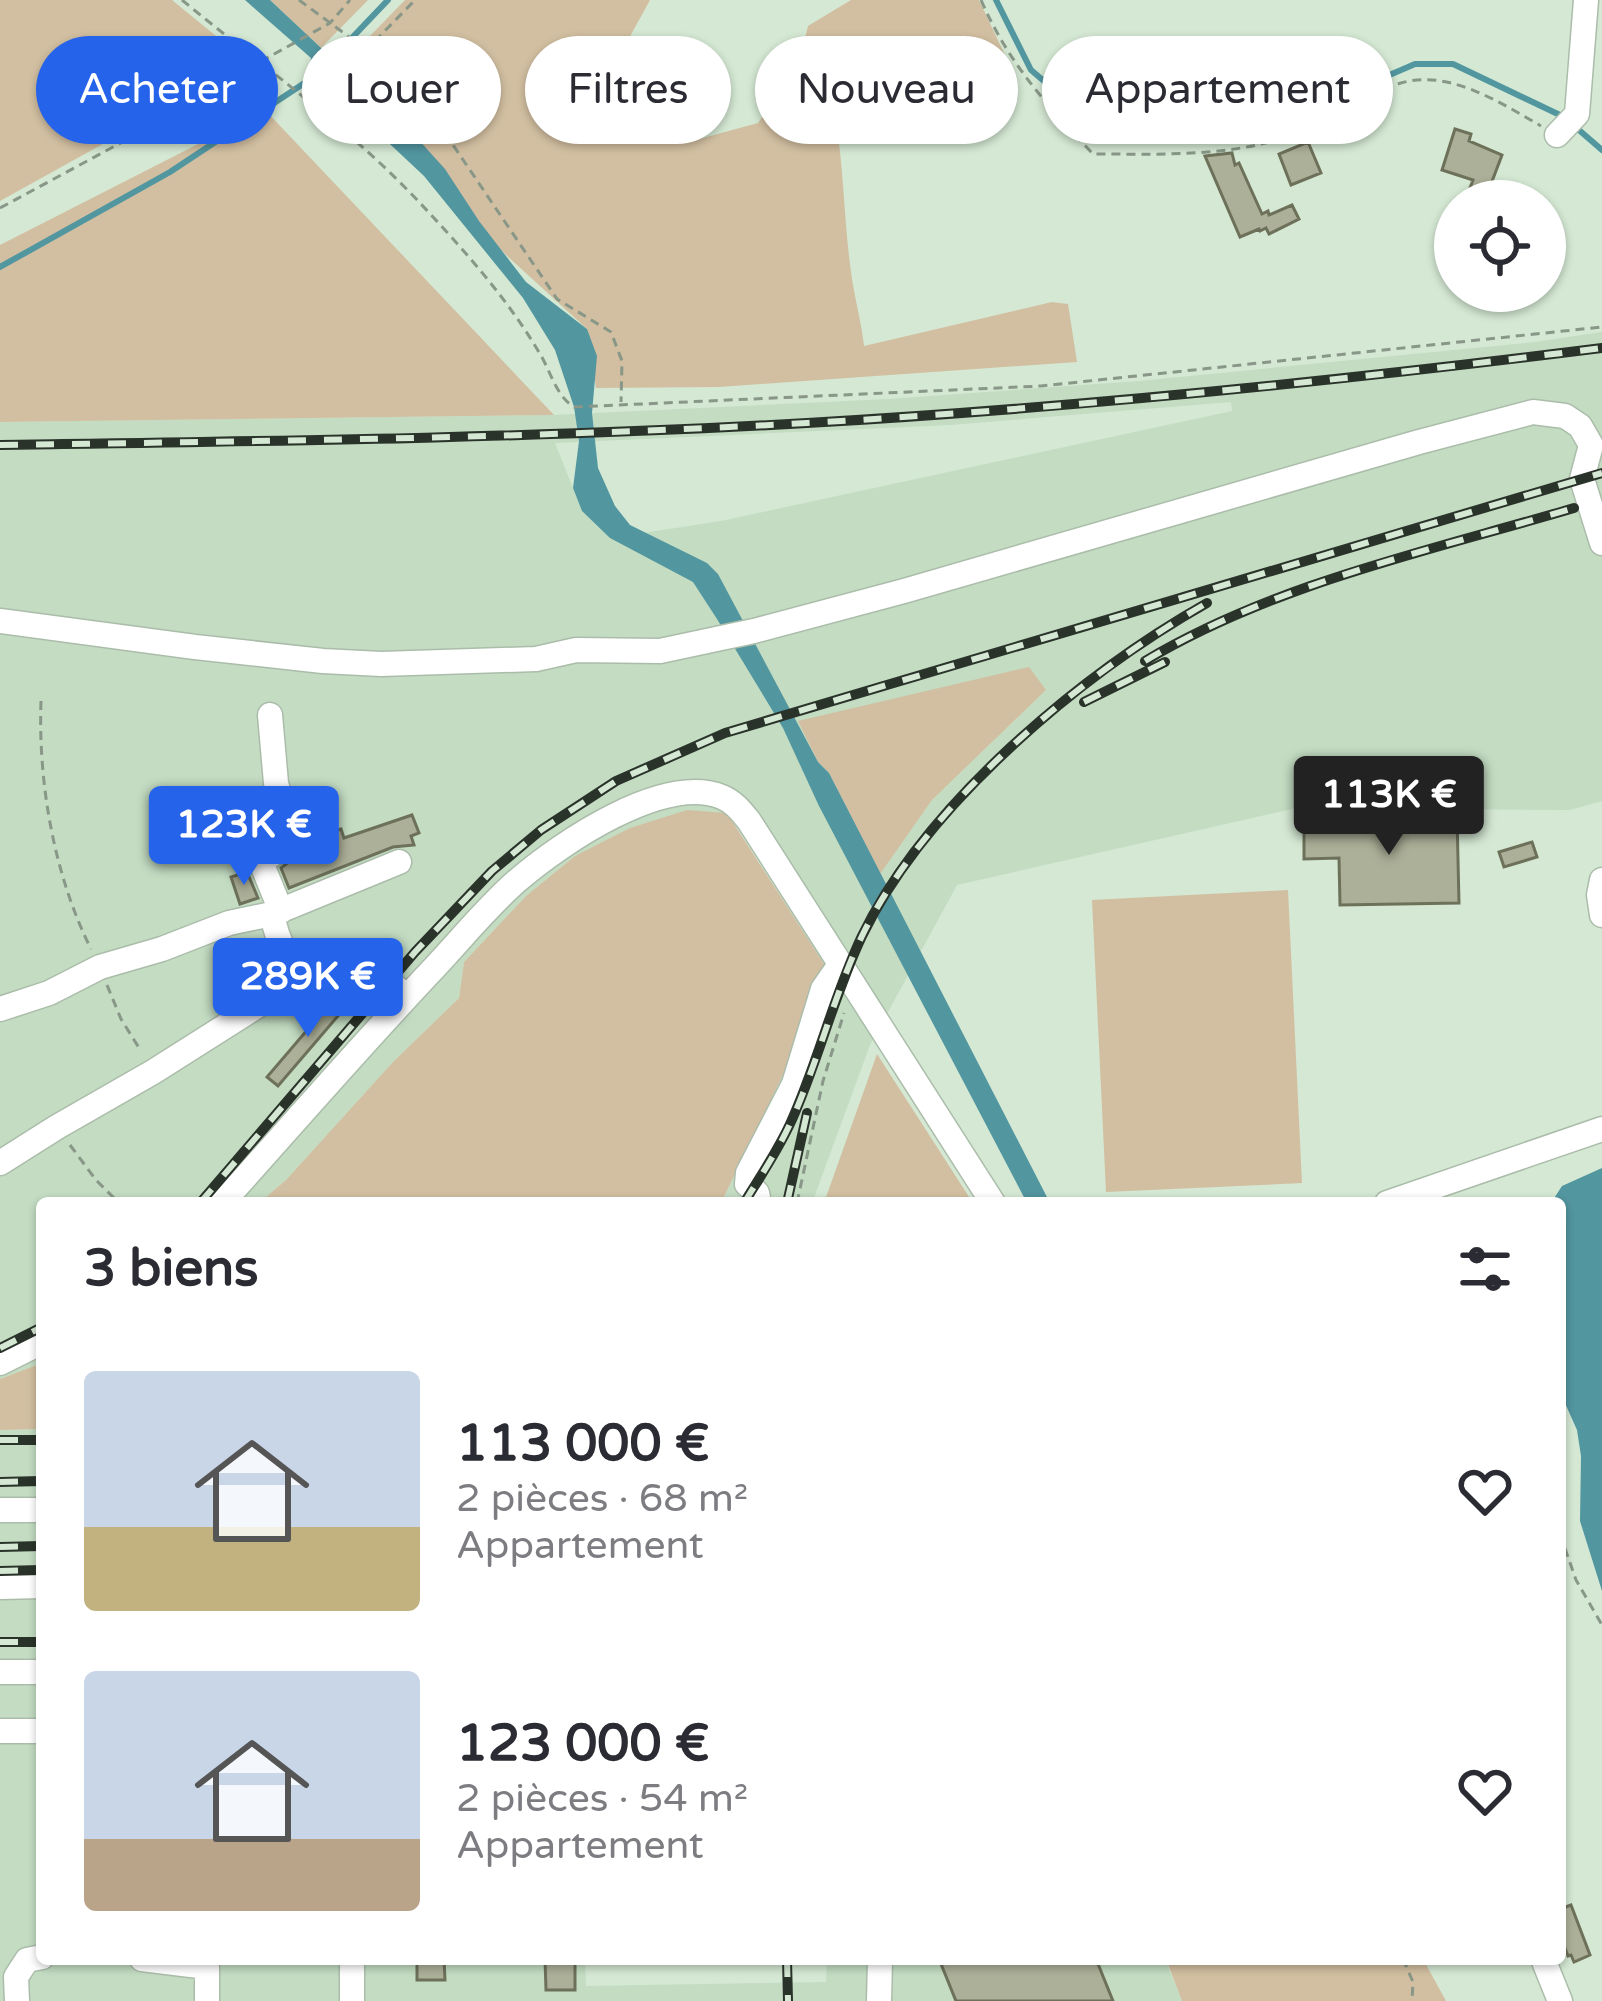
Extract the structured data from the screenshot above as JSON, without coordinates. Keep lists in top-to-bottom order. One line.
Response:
{"page":{"chip":["Acheter","Louer","Filtres","Nouveau","Appartement"],"price":["113K €","123K €","289K €"],"heading":"3 biens","list":[{"name":"113 000 €","note":"2 pièces · 68 m² · Appartement"},{"name":"123 000 €","note":"2 pièces · 54 m² · Appartement"}]}}
